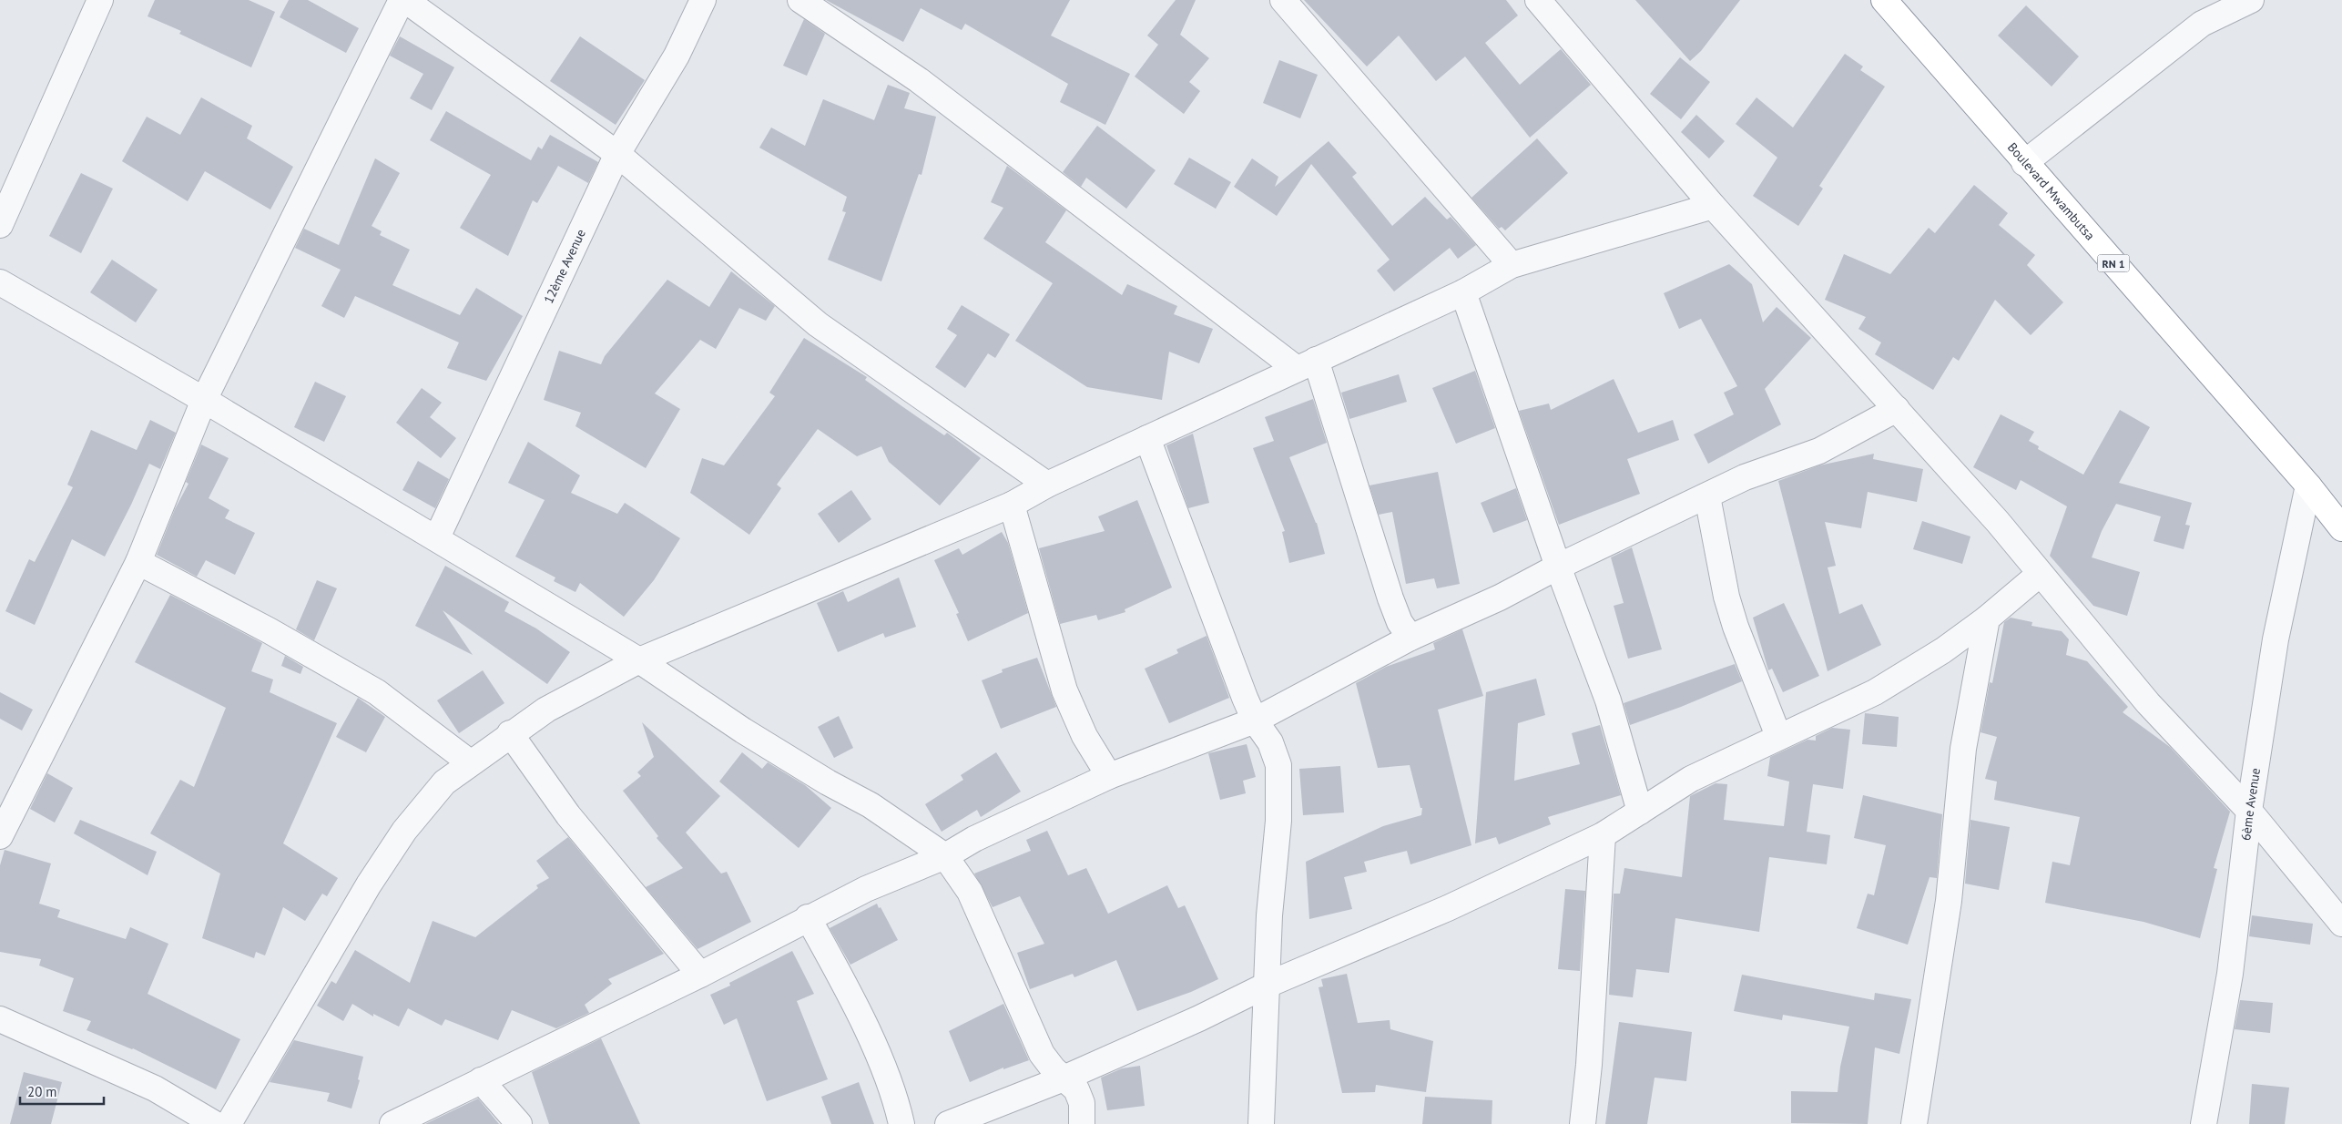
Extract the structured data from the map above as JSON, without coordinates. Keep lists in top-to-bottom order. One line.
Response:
{"streets":{"highway":["Boulevard Mwambutsa","RN 1"],"street":["12ème Avenue","6ème Avenue"]},"crossings":[["Boulevard Mwambutsa","6ème Avenue"]],"scale_bar":"20 m"}
